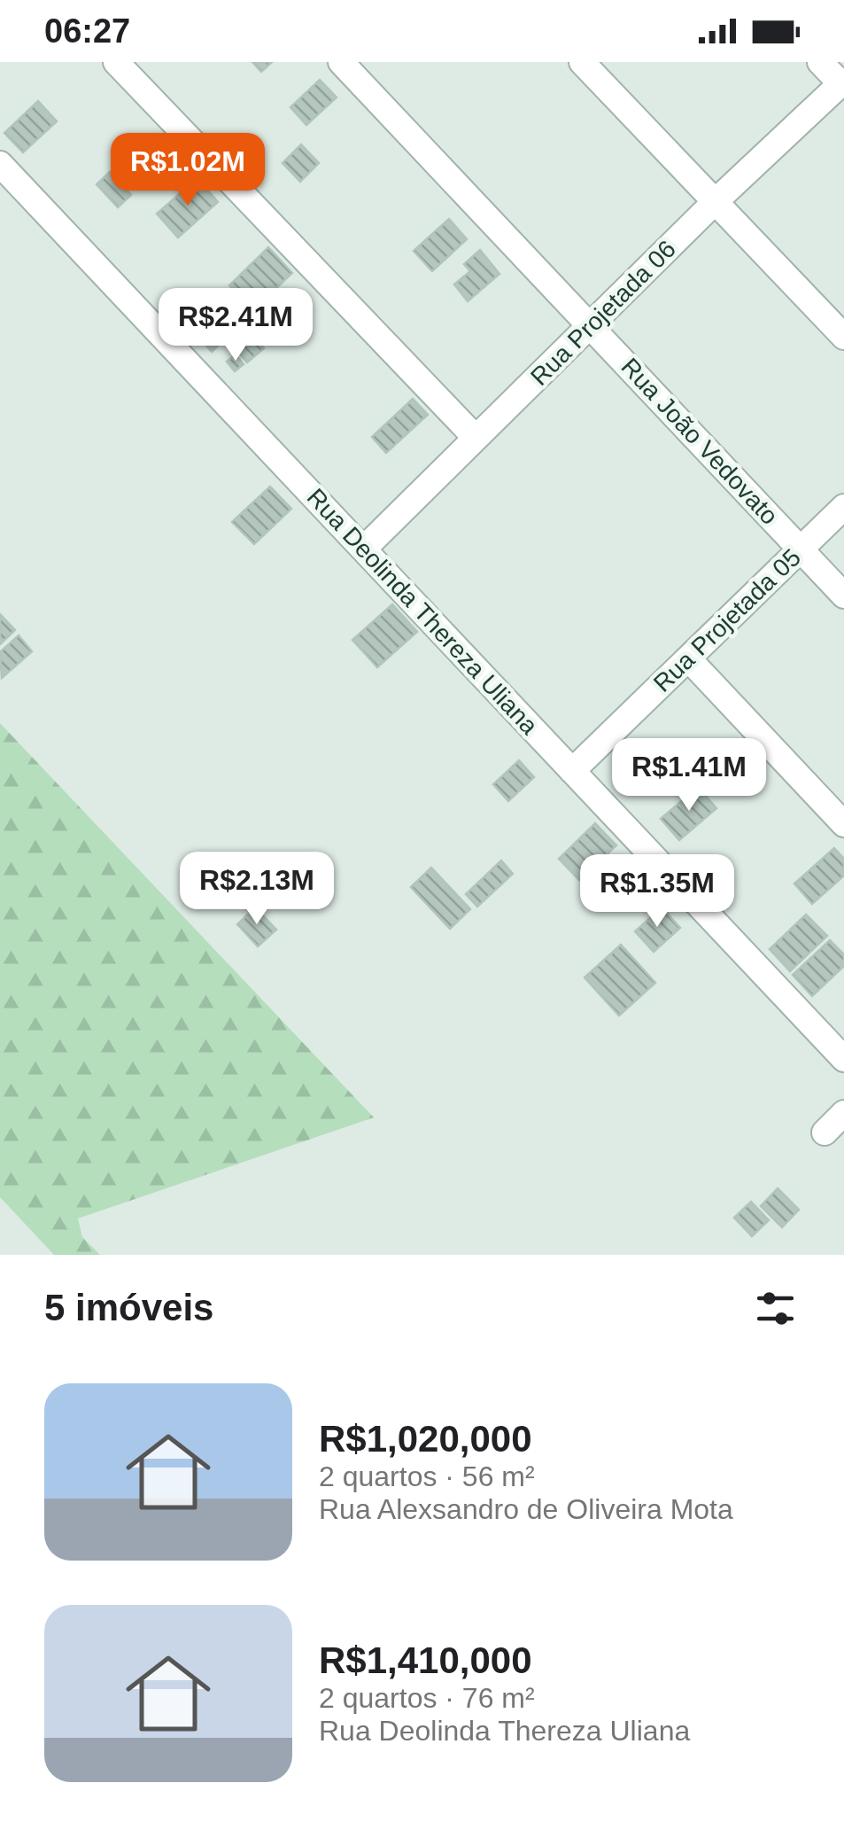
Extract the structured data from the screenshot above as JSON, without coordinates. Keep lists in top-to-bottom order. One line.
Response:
{"streets":{"street":["Rua Projetada 06","Rua João Vedovato","Rua Deolinda Thereza Uliana","Rua Projetada 05"]},"crossings":[["Rua Projetada 06","Rua João Vedovato"],["Rua Projetada 06","Rua Deolinda Thereza Uliana"],["Rua João Vedovato","Rua Projetada 05"],["Rua Deolinda Thereza Uliana","Rua Projetada 05"]],"page":{"status":"06:27","price":["R$1.02M","R$2.41M","R$1.41M","R$2.13M","R$1.35M"],"heading":"5 imóveis","list":[{"name":"R$1,020,000","note":"2 quartos · 56 m² · Rua Alexsandro de Oliveira Mota"},{"name":"R$1,410,000","note":"2 quartos · 76 m² · Rua Deolinda Thereza Uliana"}]}}
